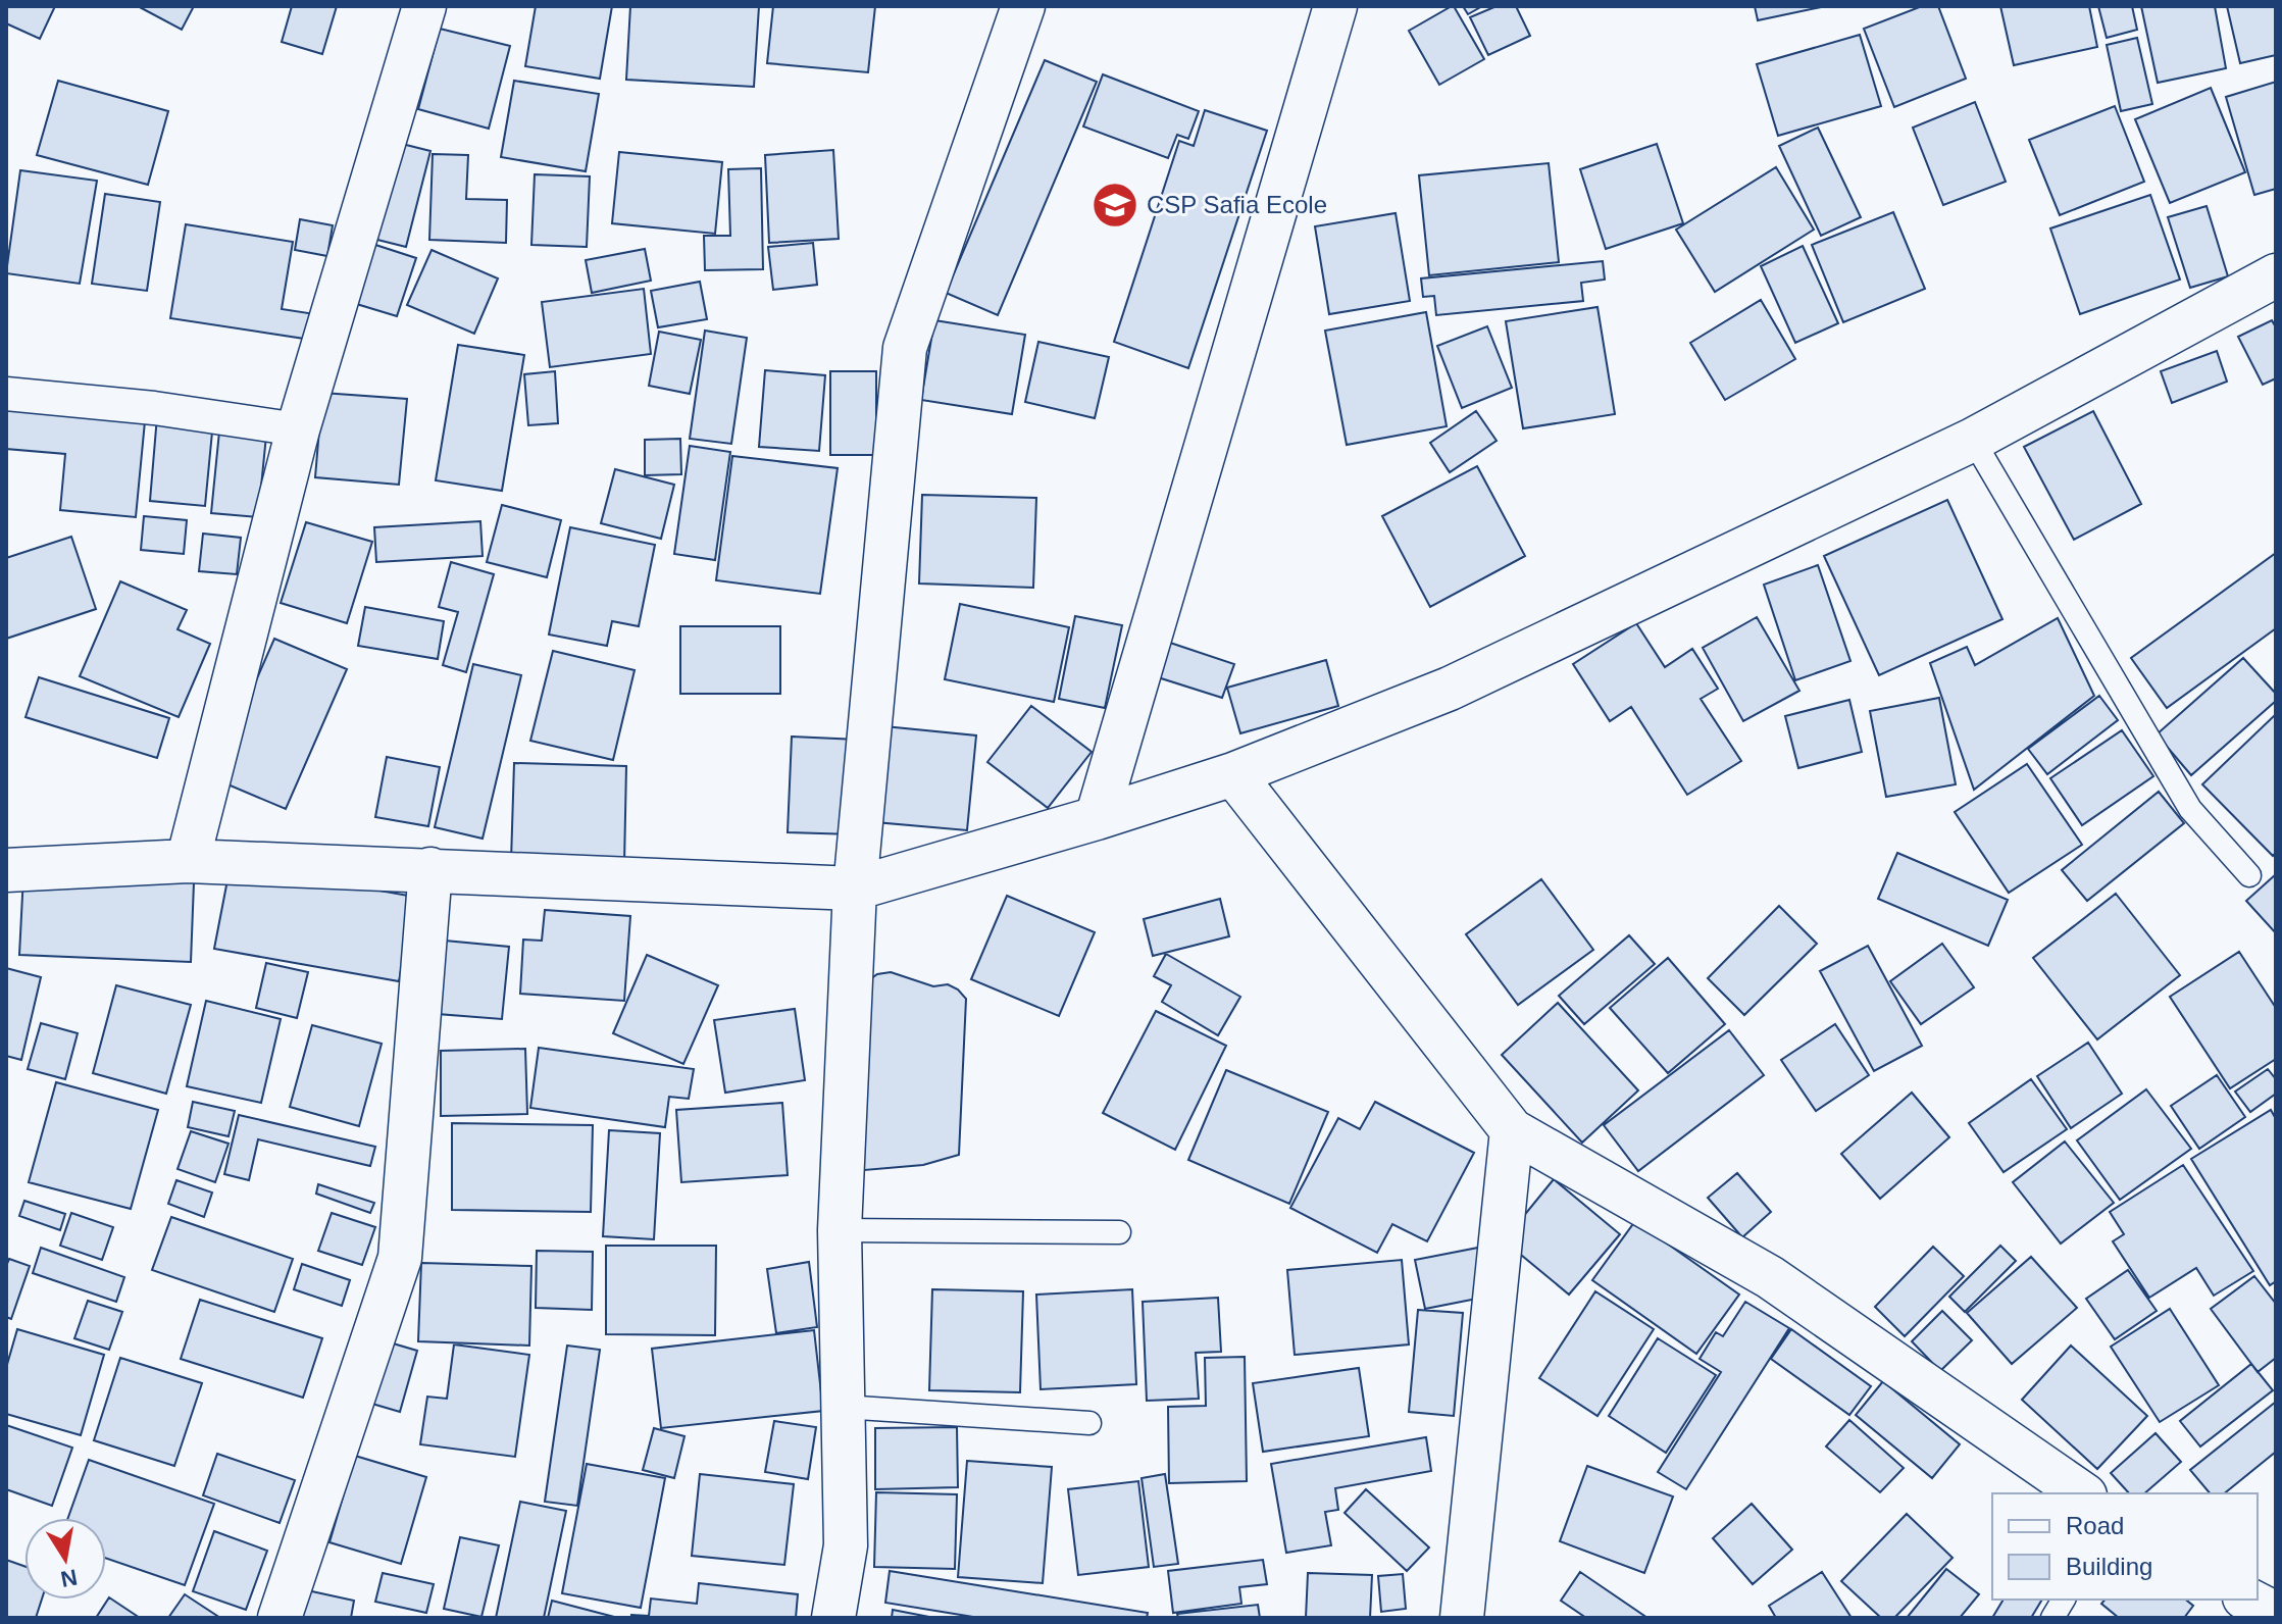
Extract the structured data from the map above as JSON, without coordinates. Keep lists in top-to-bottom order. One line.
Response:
{"places":{"school or university":["CSP Safia Ecole"]},"legend":["Road","Building"],"north":"bottom"}
